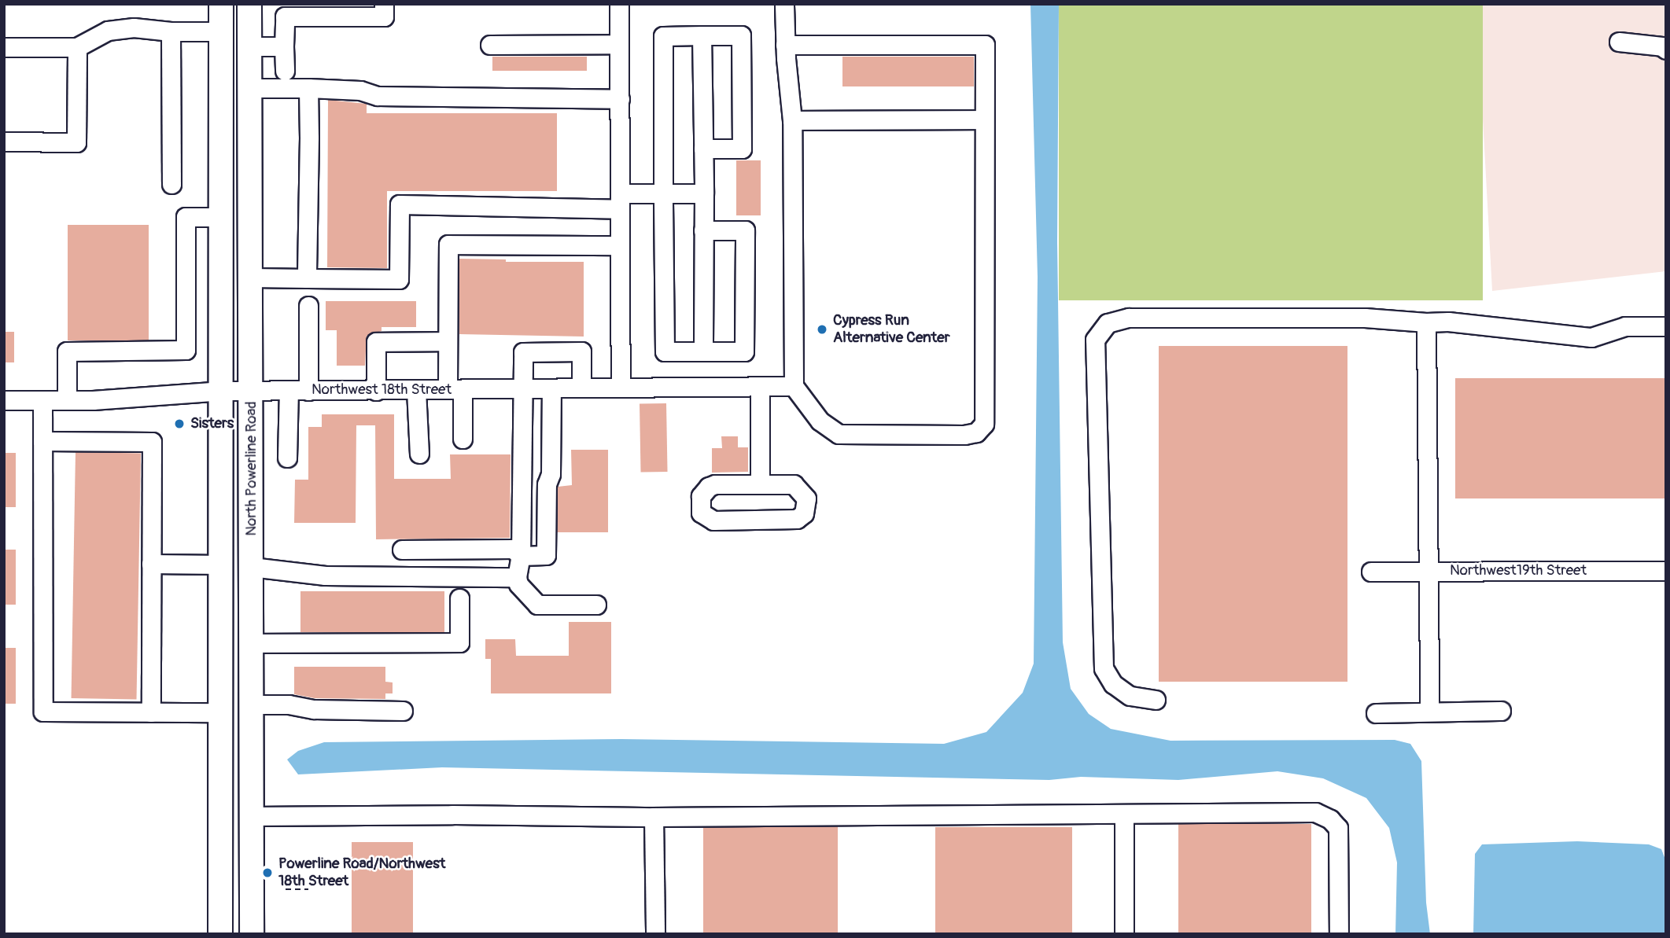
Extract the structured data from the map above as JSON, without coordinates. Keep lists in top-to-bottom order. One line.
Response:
{"streets":{"main road":["North Powerline Road"],"street":["Northwest 18th Street","Northwest19th Street"]},"crossings":[["Northwest 18th Street","North Powerline Road"]],"places":["Cypress Run Alternative Center","Sisters","Powerline Road/Northwest 18th Street"]}
